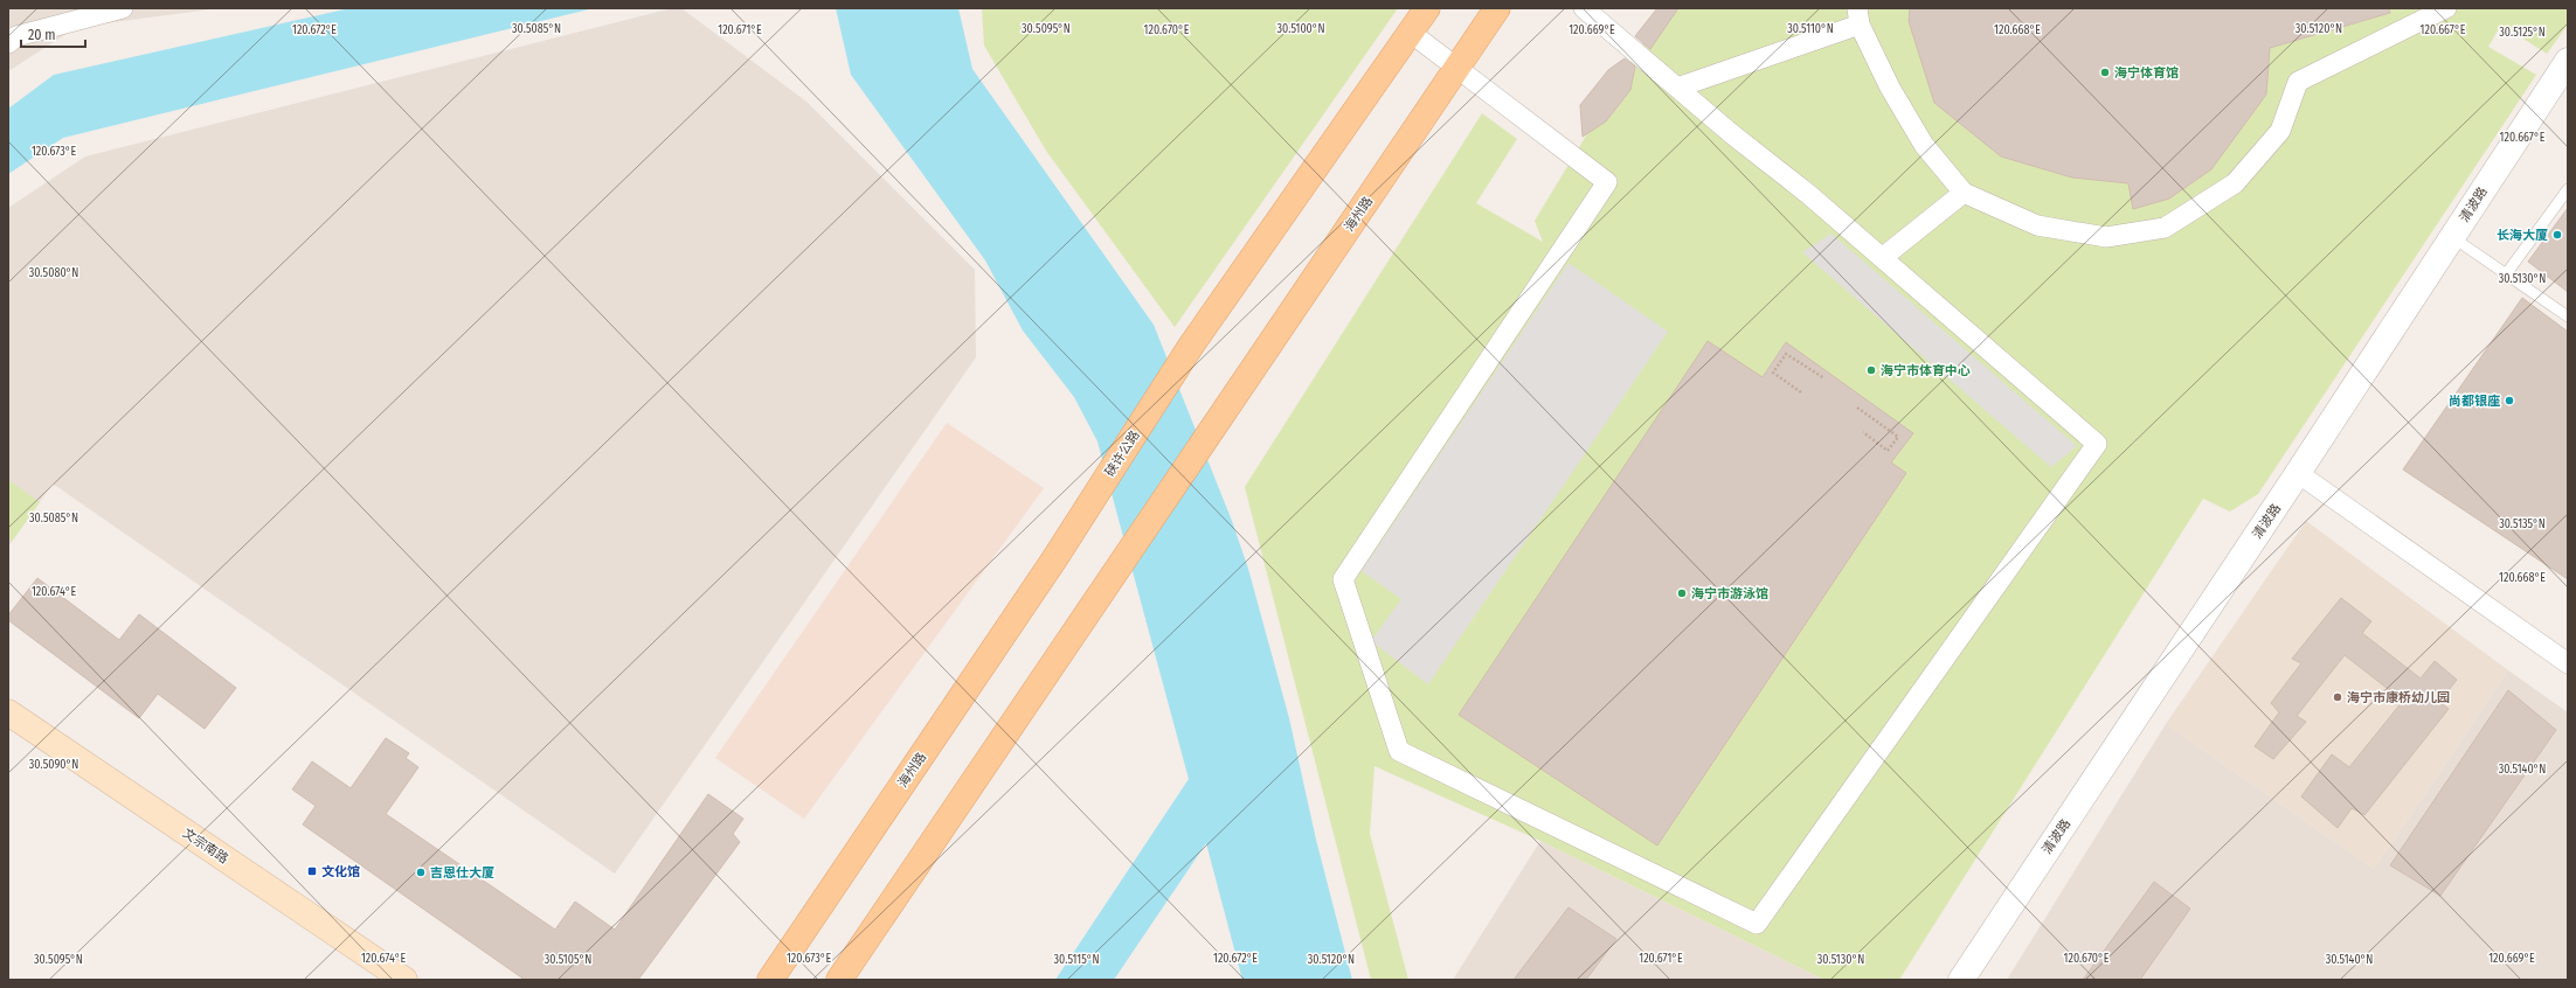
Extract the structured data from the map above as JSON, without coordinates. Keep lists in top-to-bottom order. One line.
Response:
{"streets":{"main road":["海州路","硖许公路","文宗南路"],"street":["清波路"]},"crossings":[["海州路","硖许公路"]],"places":{"other":["海宁体育馆","长海大厦","海宁市体育中心","尚都银座","海宁市游泳馆","海宁市康桥幼儿园","吉恩仕大厦"],"transit":["文化馆"]},"scale_bar":"20 m","coordinates":["30.5085°N","30.5095°N","30.5100°N","30.5110°N","30.5120°N","120.672°E","120.671°E","120.670°E","120.669°E","120.668°E","120.667°E","30.5125°N","120.673°E","30.5080°N","30.5130°N","30.5135°N","120.674°E","30.5090°N","30.5140°N","30.5105°N","30.5115°N"]}
